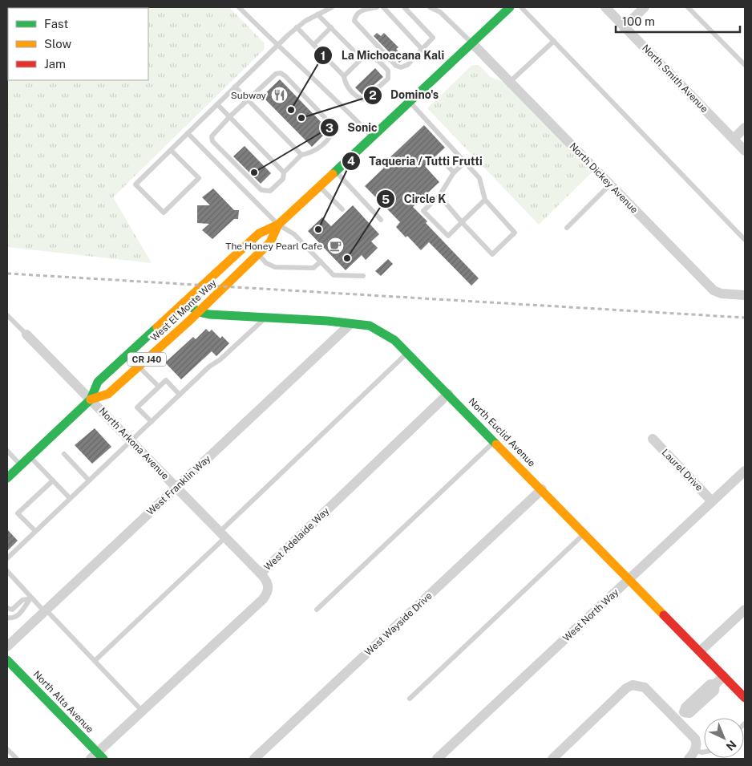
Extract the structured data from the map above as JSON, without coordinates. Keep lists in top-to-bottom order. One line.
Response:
{"streets":{"main road":["West El Monte Way","CR J40","North Euclid Avenue","North Alta Avenue"],"street":["North Smith Avenue","North Dickey Avenue","North Arkona Avenue","Laurel Drive","West Franklin Way","West Adelaide Way","West North Way","West Wayside Drive"]},"crossings":[["North Dickey Avenue","West El Monte Way"],["West El Monte Way","North Euclid Avenue"],["West El Monte Way","North Arkona Avenue"],["North Euclid Avenue","West Franklin Way"],["North Euclid Avenue","West Adelaide Way"],["North Euclid Avenue","West North Way"],["North Euclid Avenue","West Wayside Drive"],["North Arkona Avenue","West Franklin Way"],["North Arkona Avenue","West Adelaide Way"],["Laurel Drive","West North Way"],["West Adelaide Way","North Alta Avenue"]],"places":{"restaurant":["Subway"],"other":["La Michoacana Kali","Domino's","Sonic","Taqueria / Tutti Frutti","Circle K"],"cafe":["The Honey Pearl Cafe"]},"legend":["Fast","Slow","Jam"],"scale_bar":"100 m","north":"bottom right"}
